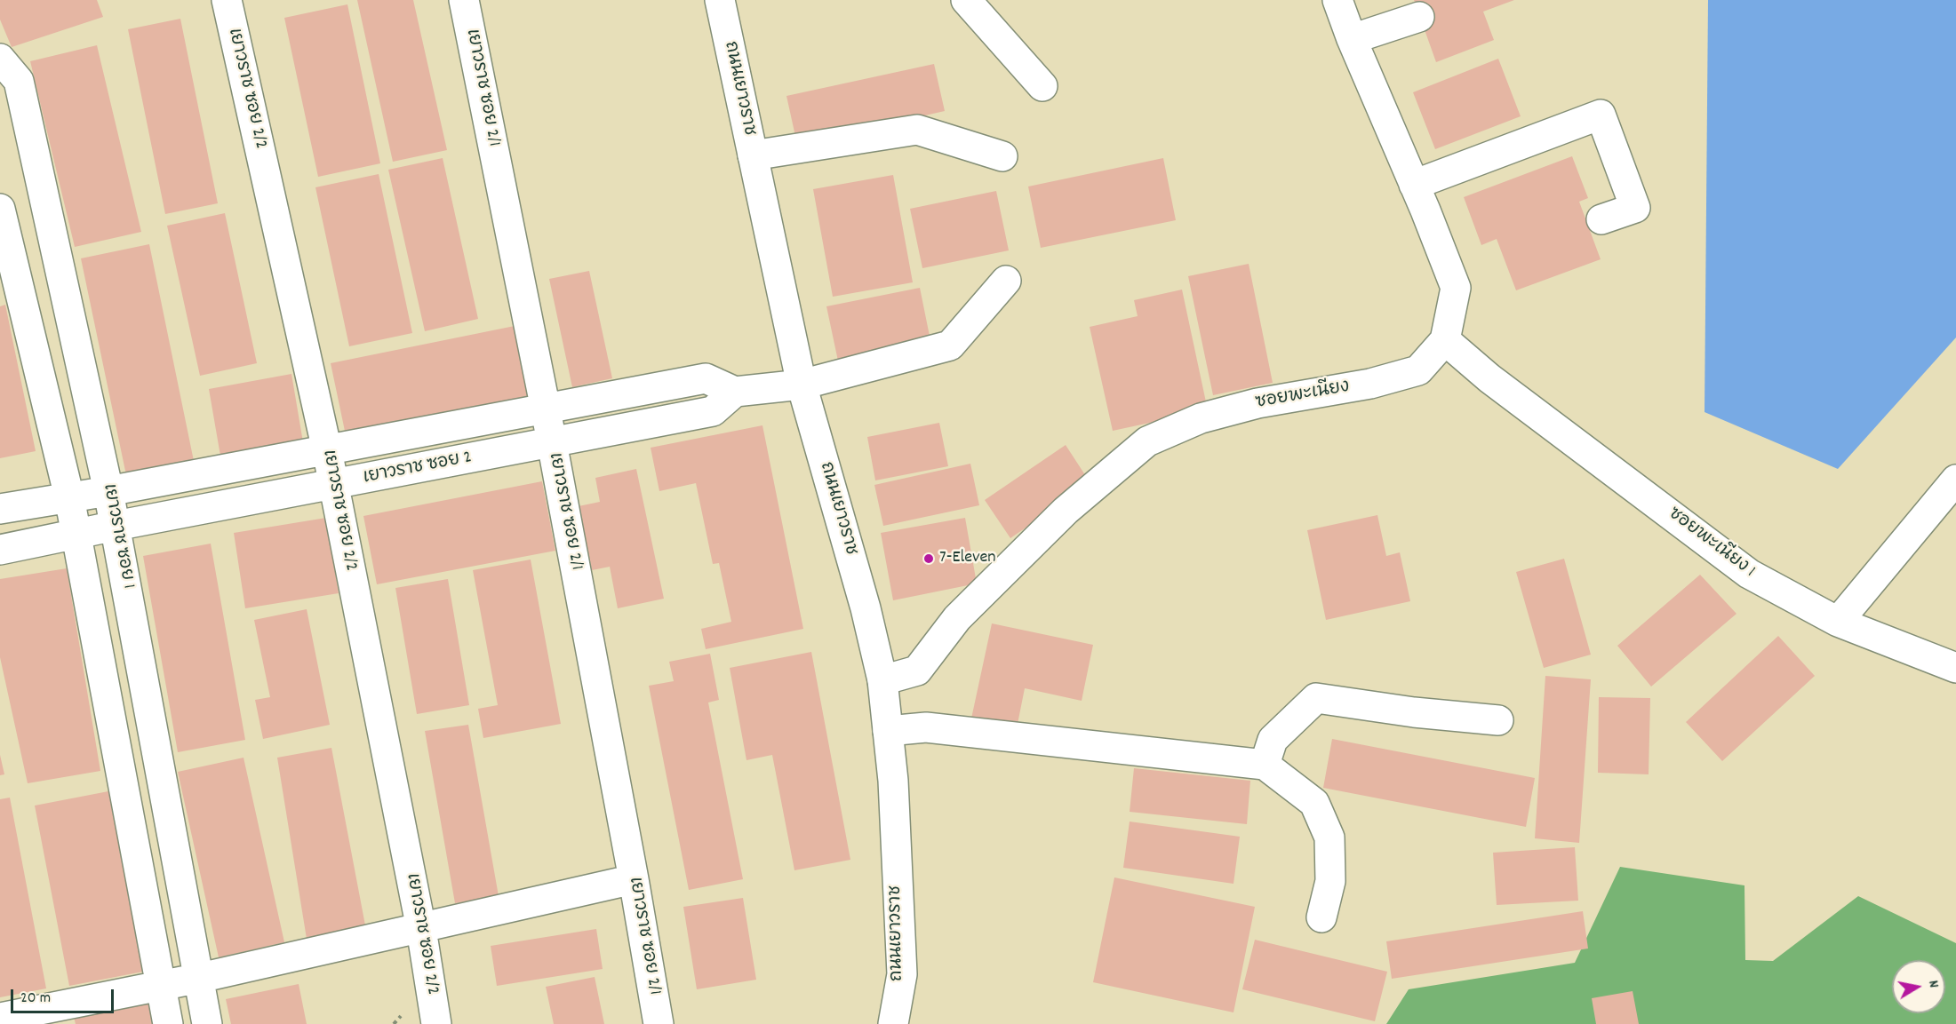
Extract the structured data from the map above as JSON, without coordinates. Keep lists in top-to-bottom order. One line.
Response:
{"streets":{"street":["เยาวราช ซอย 2/1","เยาวราช ซอย 2/2","ถนนเยาวราช","ซอยพะเนียง","เยาวราช ซอย 2","เยาวราช ซอย 1","ซอยพะเนียง 1"]},"crossings":[["เยาวราช ซอย 2/1","เยาวราช ซอย 2"],["เยาวราช ซอย 2/2","เยาวราช ซอย 2"],["ถนนเยาวราช","ซอยพะเนียง"],["ซอยพะเนียง","ซอยพะเนียง 1"],["เยาวราช ซอย 2","เยาวราช ซอย 1"]],"places":["7-Eleven"],"scale_bar":"20 m","north":"right"}
